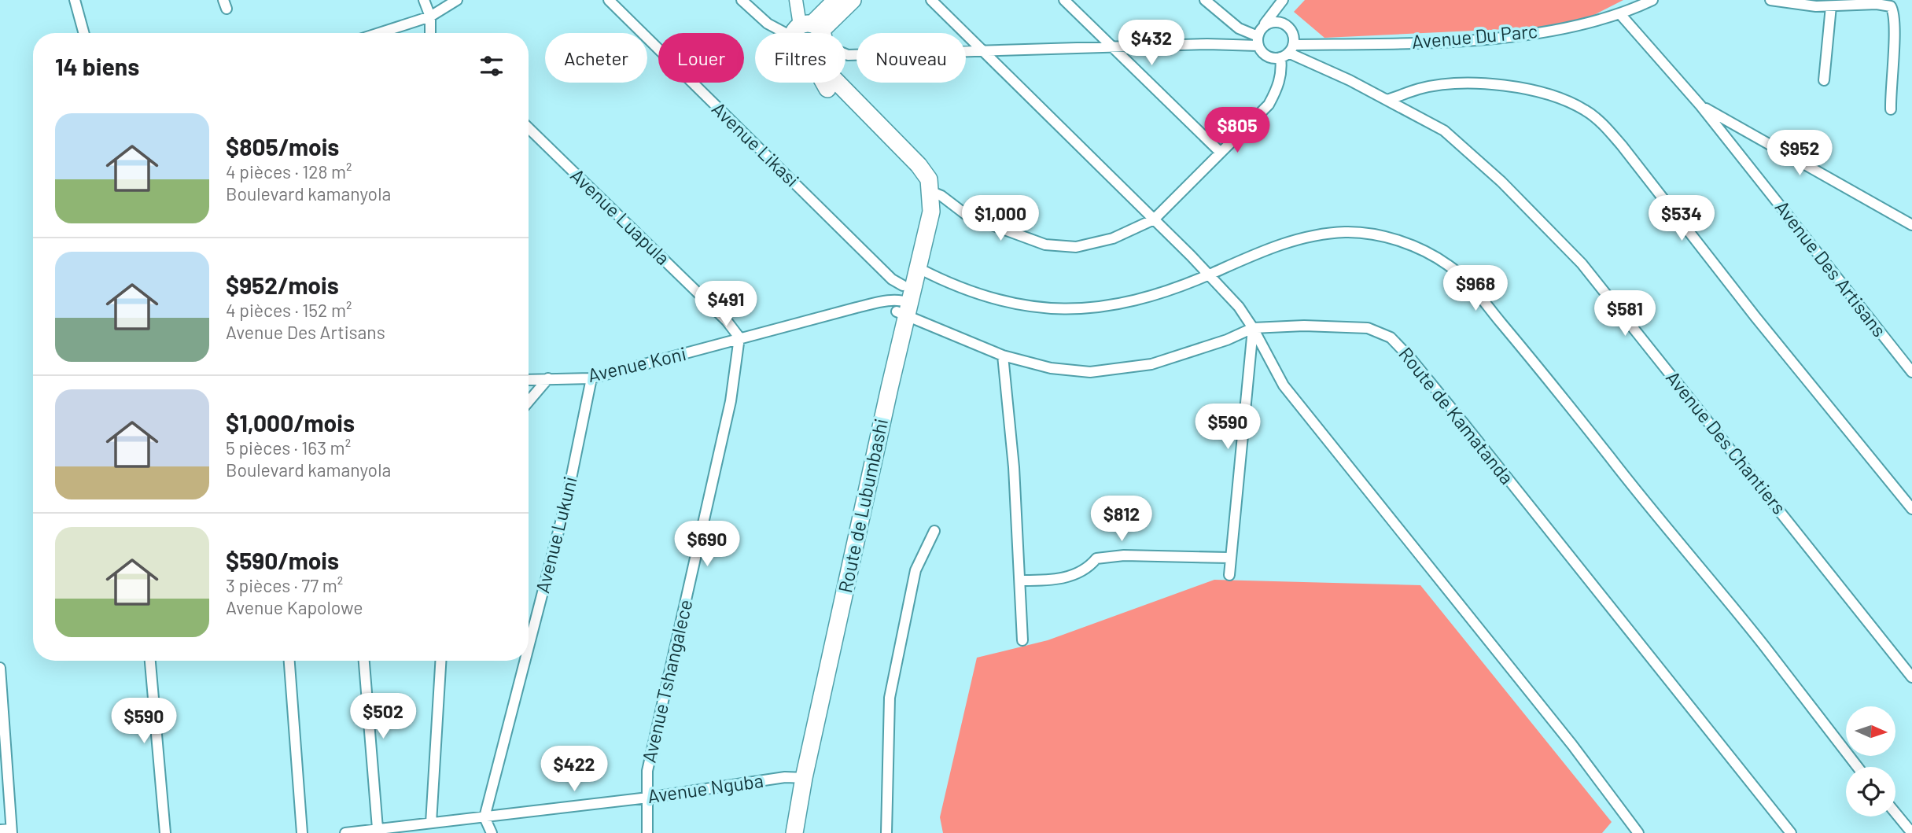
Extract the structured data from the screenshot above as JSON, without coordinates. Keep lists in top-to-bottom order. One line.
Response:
{"streets":{"highway":["Route de Lubumbashi"],"street":["Avenue Du Parc","Avenue Likasi","Avenue Luapula","Avenue Des Artisans","Avenue Koni","Route de Kamatanda","Avenue Des Chantiers","Avenue Lukuni","Avenue Tshangalece","Avenue Nguba"]},"crossings":[["Avenue Du Parc","Avenue Des Artisans"],["Avenue Du Parc","Avenue Des Chantiers"],["Avenue Likasi","Avenue Koni"],["Avenue Likasi","Route de Kamatanda"],["Avenue Likasi","Route de Lubumbashi"],["Avenue Luapula","Avenue Koni"],["Avenue Luapula","Avenue Tshangalece"],["Avenue Koni","Route de Lubumbashi"],["Avenue Koni","Avenue Lukuni"],["Avenue Koni","Avenue Tshangalece"],["Route de Lubumbashi","Avenue Nguba"],["Avenue Lukuni","Avenue Nguba"],["Avenue Tshangalece","Avenue Nguba"]],"north":"right","page":{"price":["$432","$805","$952","$1,000","$534","$968","$491","$581","$590","$812","$690","$502","$590","$422"],"chip":["Acheter","Louer","Filtres","Nouveau"],"heading":"14 biens","list":[{"name":"$805/mois","note":"4 pièces · 128 m² · Boulevard kamanyola"},{"name":"$952/mois","note":"4 pièces · 152 m² · Avenue Des Artisans"},{"name":"$1,000/mois","note":"5 pièces · 163 m² · Boulevard kamanyola"},{"name":"$590/mois","note":"3 pièces · 77 m² · Avenue Kapolowe"}]}}
